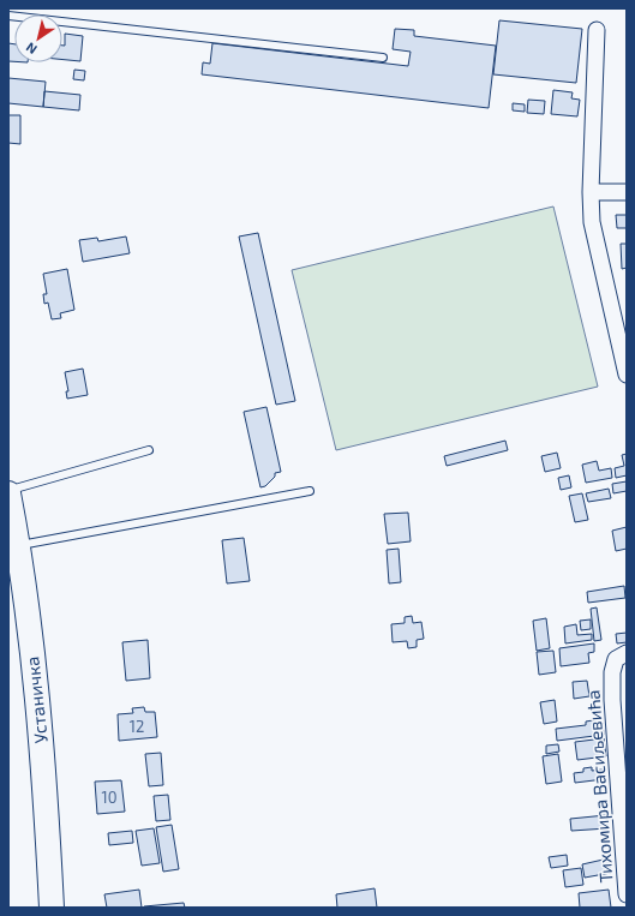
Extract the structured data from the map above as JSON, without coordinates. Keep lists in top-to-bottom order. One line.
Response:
{"streets":{"main road":["Устаничка"],"street":["Тихомира Васиљевића"]},"house_numbers":["12","10"],"north":"bottom left"}
